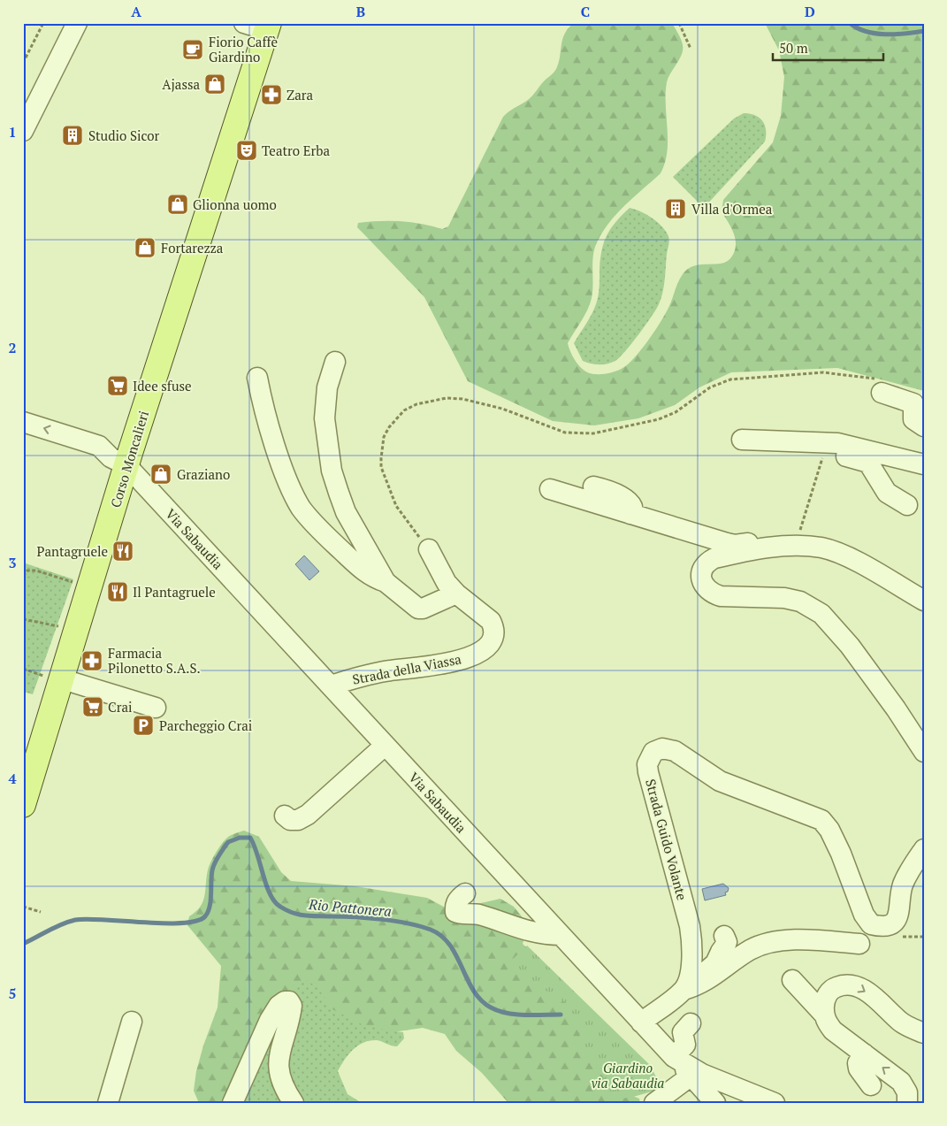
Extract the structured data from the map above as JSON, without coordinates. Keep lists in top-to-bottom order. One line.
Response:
{"streets":{"main road":["Corso Moncalieri"],"street":["Via Sabaudia","Strada della Viassa","Strada Guido Volante"]},"crossings":[["Corso Moncalieri","Via Sabaudia"],["Via Sabaudia","Strada della Viassa"]],"water":["Rio Pattonera"],"parks":["Giardino via Sabaudia"],"places":{"cafe":["Fiorio Caffè Giardino"],"shop":["Ajassa","Glionna uomo","Fortarezza","Graziano"],"pharmacy":["Zara","Farmacia Pilonetto S.A.S."],"building":["Studio Sicor","Villa d'Ormea"],"theatre":["Teatro Erba"],"supermarket":["Idee sfuse","Crai"],"restaurant":["Pantagruele","Il Pantagruele"],"parking":["Parcheggio Crai"]},"scale_bar":"50 m","grid":{"columns":["A","B","C","D"],"rows":["1","2","3","4","5"]}}
